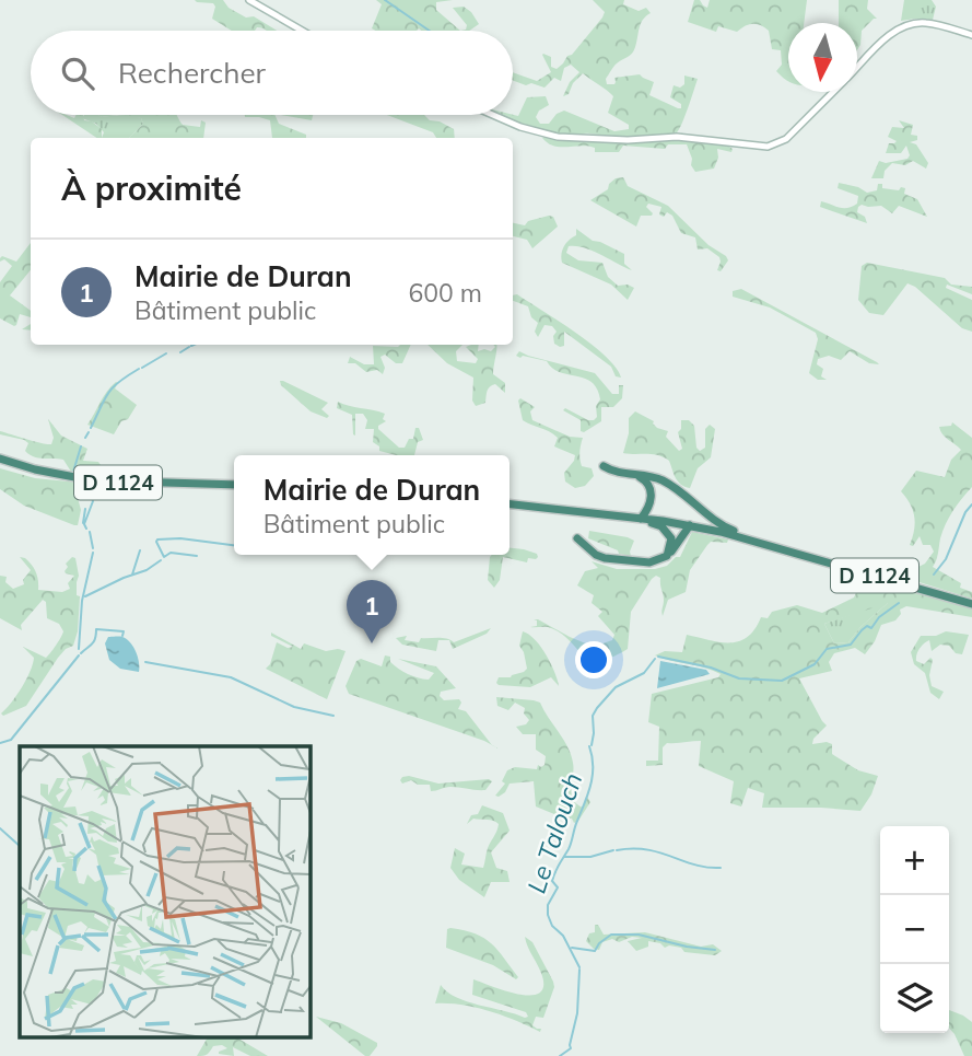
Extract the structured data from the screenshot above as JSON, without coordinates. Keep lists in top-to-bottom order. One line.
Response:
{"streets":{"highway":["D 1124"]},"water":["Le Talouch"],"north":"bottom","page":{"search":"Rechercher","heading":"À proximité","list":[{"mark":"1","name":"Mairie de Duran","note":"Bâtiment public","value":"600 m"}],"popup":["Mairie de Duran","Bâtiment public"],"pins":"1","map_buttons":["+","−"]}}
